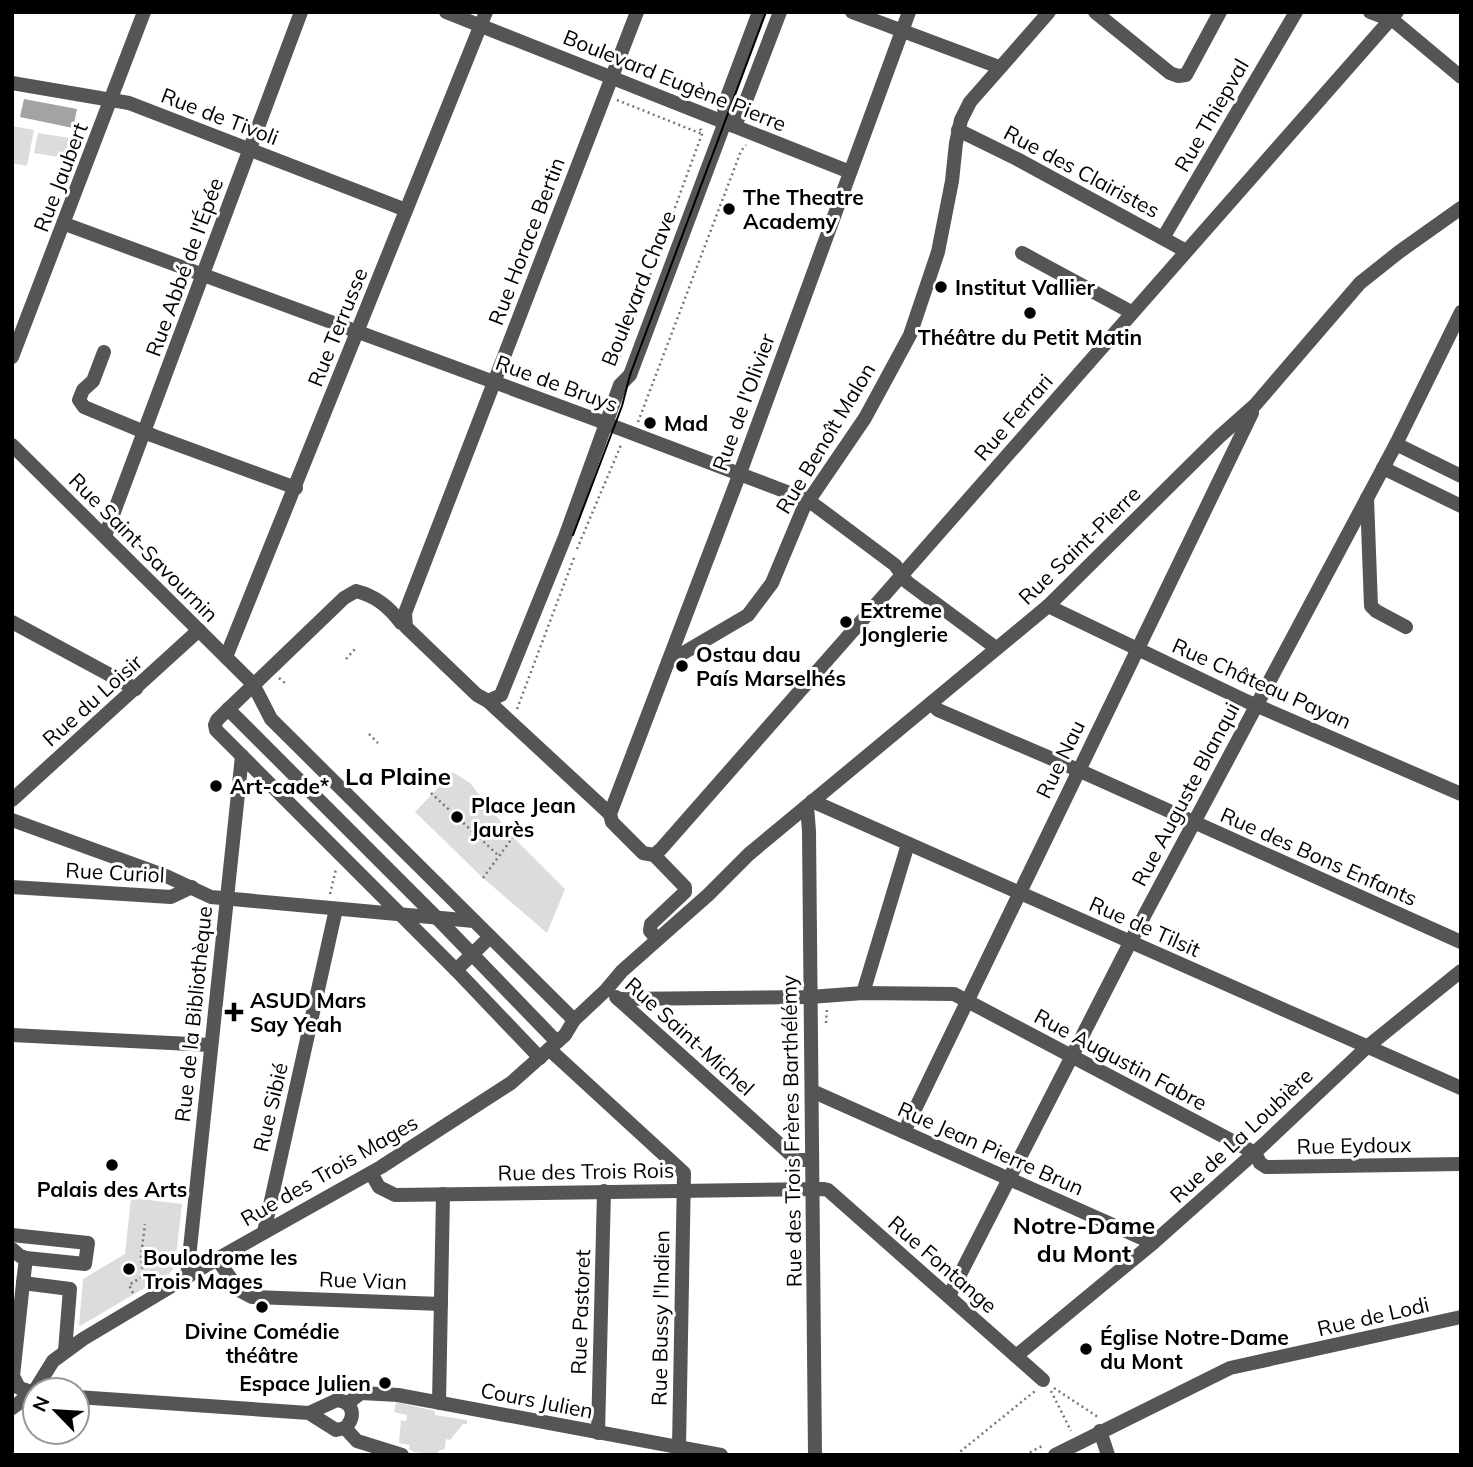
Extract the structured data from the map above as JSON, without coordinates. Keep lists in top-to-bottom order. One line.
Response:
{"streets":{"street":["Boulevard Eugène Pierre","Rue Thiepval","Rue de Tivoli","Rue des Clairistes","Rue Jaubert","Rue Horace Bertin","Rue Abbé de l'Épée","Boulevard Chave","Rue Terrusse","Rue de Bruys","Rue de l'Olivier","Rue Ferrari","Rue Benoît Malon","Rue Saint-Pierre","Rue Saint-Savournin","Rue Château Payan","Rue du Loisir","Rue Nau","Rue Auguste Blanqui","Rue des Bons Enfants","Rue Curiol","Rue de Tilsit","Rue de la Bibliothèque","Rue Saint-Michel","Rue Augustin Fabre","Rue Sibié","Rue des Trois Frères Barthélémy","Rue de La Loubière","Rue Eydoux","Rue Jean Pierre Brun","Rue des Trois Mages","Rue des Trois Rois","Rue Fontange","Rue Vian","Rue Pastoret","Rue de Lodi","Rue Bussy l'Indien","Cours Julien"]},"crossings":[["Boulevard Eugène Pierre","Rue Horace Bertin"],["Boulevard Eugène Pierre","Boulevard Chave"],["Boulevard Eugène Pierre","Rue Terrusse"],["Boulevard Eugène Pierre","Rue de l'Olivier"],["Rue Thiepval","Rue des Clairistes"],["Rue de Tivoli","Rue Jaubert"],["Rue de Tivoli","Rue Abbé de l'Épée"],["Rue de Tivoli","Rue Terrusse"],["Rue des Clairistes","Rue Ferrari"],["Rue des Clairistes","Rue Benoît Malon"],["Rue Jaubert","Rue de Bruys"],["Rue Horace Bertin","Boulevard Chave"],["Rue Horace Bertin","Rue de Bruys"],["Rue Abbé de l'Épée","Rue de Bruys"],["Rue Abbé de l'Épée","Rue Saint-Savournin"],["Boulevard Chave","Rue de Bruys"],["Rue Terrusse","Rue de Bruys"],["Rue Terrusse","Rue Saint-Savournin"],["Rue de Bruys","Rue de l'Olivier"],["Rue de Bruys","Rue Ferrari"],["Rue de Bruys","Rue Benoît Malon"],["Rue de Bruys","Rue Saint-Pierre"],["Rue de l'Olivier","Rue Benoît Malon"],["Rue Saint-Pierre","Rue Château Payan"],["Rue Saint-Pierre","Rue Nau"],["Rue Saint-Pierre","Rue des Bons Enfants"],["Rue Saint-Pierre","Rue de Tilsit"],["Rue Saint-Pierre","Rue des Trois Frères Barthélémy"],["Rue Saint-Savournin","Rue du Loisir"],["Rue Château Payan","Rue Nau"],["Rue Château Payan","Rue Auguste Blanqui"],["Rue Nau","Rue des Bons Enfants"],["Rue Nau","Rue de Tilsit"],["Rue Nau","Rue Augustin Fabre"],["Rue Nau","Rue Jean Pierre Brun"],["Rue Auguste Blanqui","Rue des Bons Enfants"],["Rue Auguste Blanqui","Rue de Tilsit"],["Rue Auguste Blanqui","Rue Augustin Fabre"],["Rue Auguste Blanqui","Rue Jean Pierre Brun"],["Rue Auguste Blanqui","Rue Fontange"],["Rue Curiol","Rue de la Bibliothèque"],["Rue Curiol","Rue Sibié"],["Rue de Tilsit","Rue des Trois Frères Barthélémy"],["Rue de Tilsit","Rue de La Loubière"],["Rue de la Bibliothèque","Rue des Trois Mages"],["Rue Saint-Michel","Rue Augustin Fabre"],["Rue Saint-Michel","Rue des Trois Frères Barthélémy"],["Rue Augustin Fabre","Rue des Trois Frères Barthélémy"],["Rue Augustin Fabre","Rue de La Loubière"],["Rue Augustin Fabre","Rue Eydoux"],["Rue Sibié","Rue des Trois Mages"],["Rue des Trois Frères Barthélémy","Rue Jean Pierre Brun"],["Rue des Trois Frères Barthélémy","Rue des Trois Rois"],["Rue des Trois Frères Barthélémy","Rue Fontange"],["Rue de La Loubière","Rue Eydoux"],["Rue de La Loubière","Rue Jean Pierre Brun"],["Rue de La Loubière","Rue Fontange"],["Rue des Trois Mages","Rue des Trois Rois"],["Rue des Trois Mages","Rue Vian"],["Rue des Trois Rois","Rue Fontange"],["Rue des Trois Rois","Rue Pastoret"],["Rue des Trois Rois","Rue Bussy l'Indien"],["Rue Pastoret","Cours Julien"],["Rue Bussy l'Indien","Cours Julien"]],"districts":["La Plaine","Notre-Dame du Mont"],"places":{"other":["The Theatre Academy","Institut Vallier","Théâtre du Petit Matin","Mad","Extreme Jonglerie","Ostau dau País Marselhés","Art-cade*","Place Jean Jaurès","Palais des Arts","Boulodrome les Trois Mages","Divine Comédie théâtre","Église Notre-Dame du Mont","Espace Julien"],"health":["ASUD Mars Say Yeah"]},"north":"top left"}
